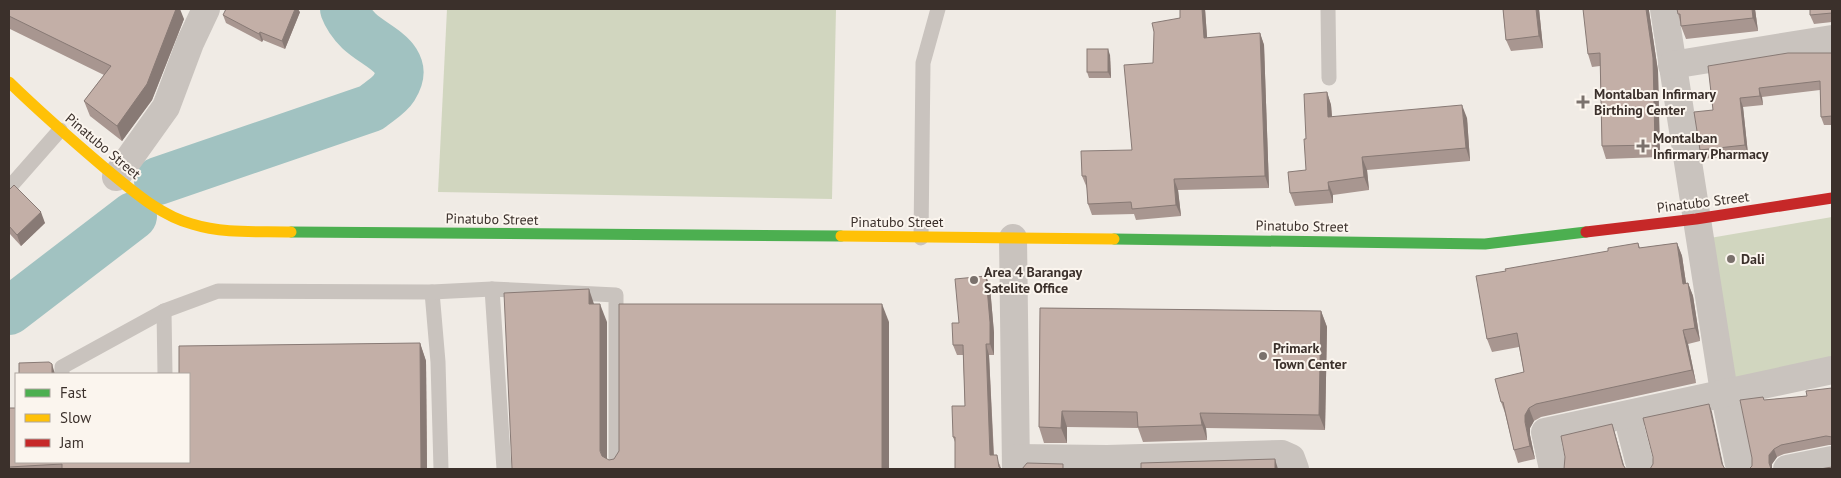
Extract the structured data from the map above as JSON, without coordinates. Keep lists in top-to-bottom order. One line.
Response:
{"streets":{"street":["Pinatubo Street"]},"places":{"health":["Montalban Infirmary Birthing Center","Montalban Infirmary Pharmacy"],"other":["Dali","Area 4 Barangay Satelite Office","Primark Town Center"]},"legend":["Fast","Slow","Jam"]}
